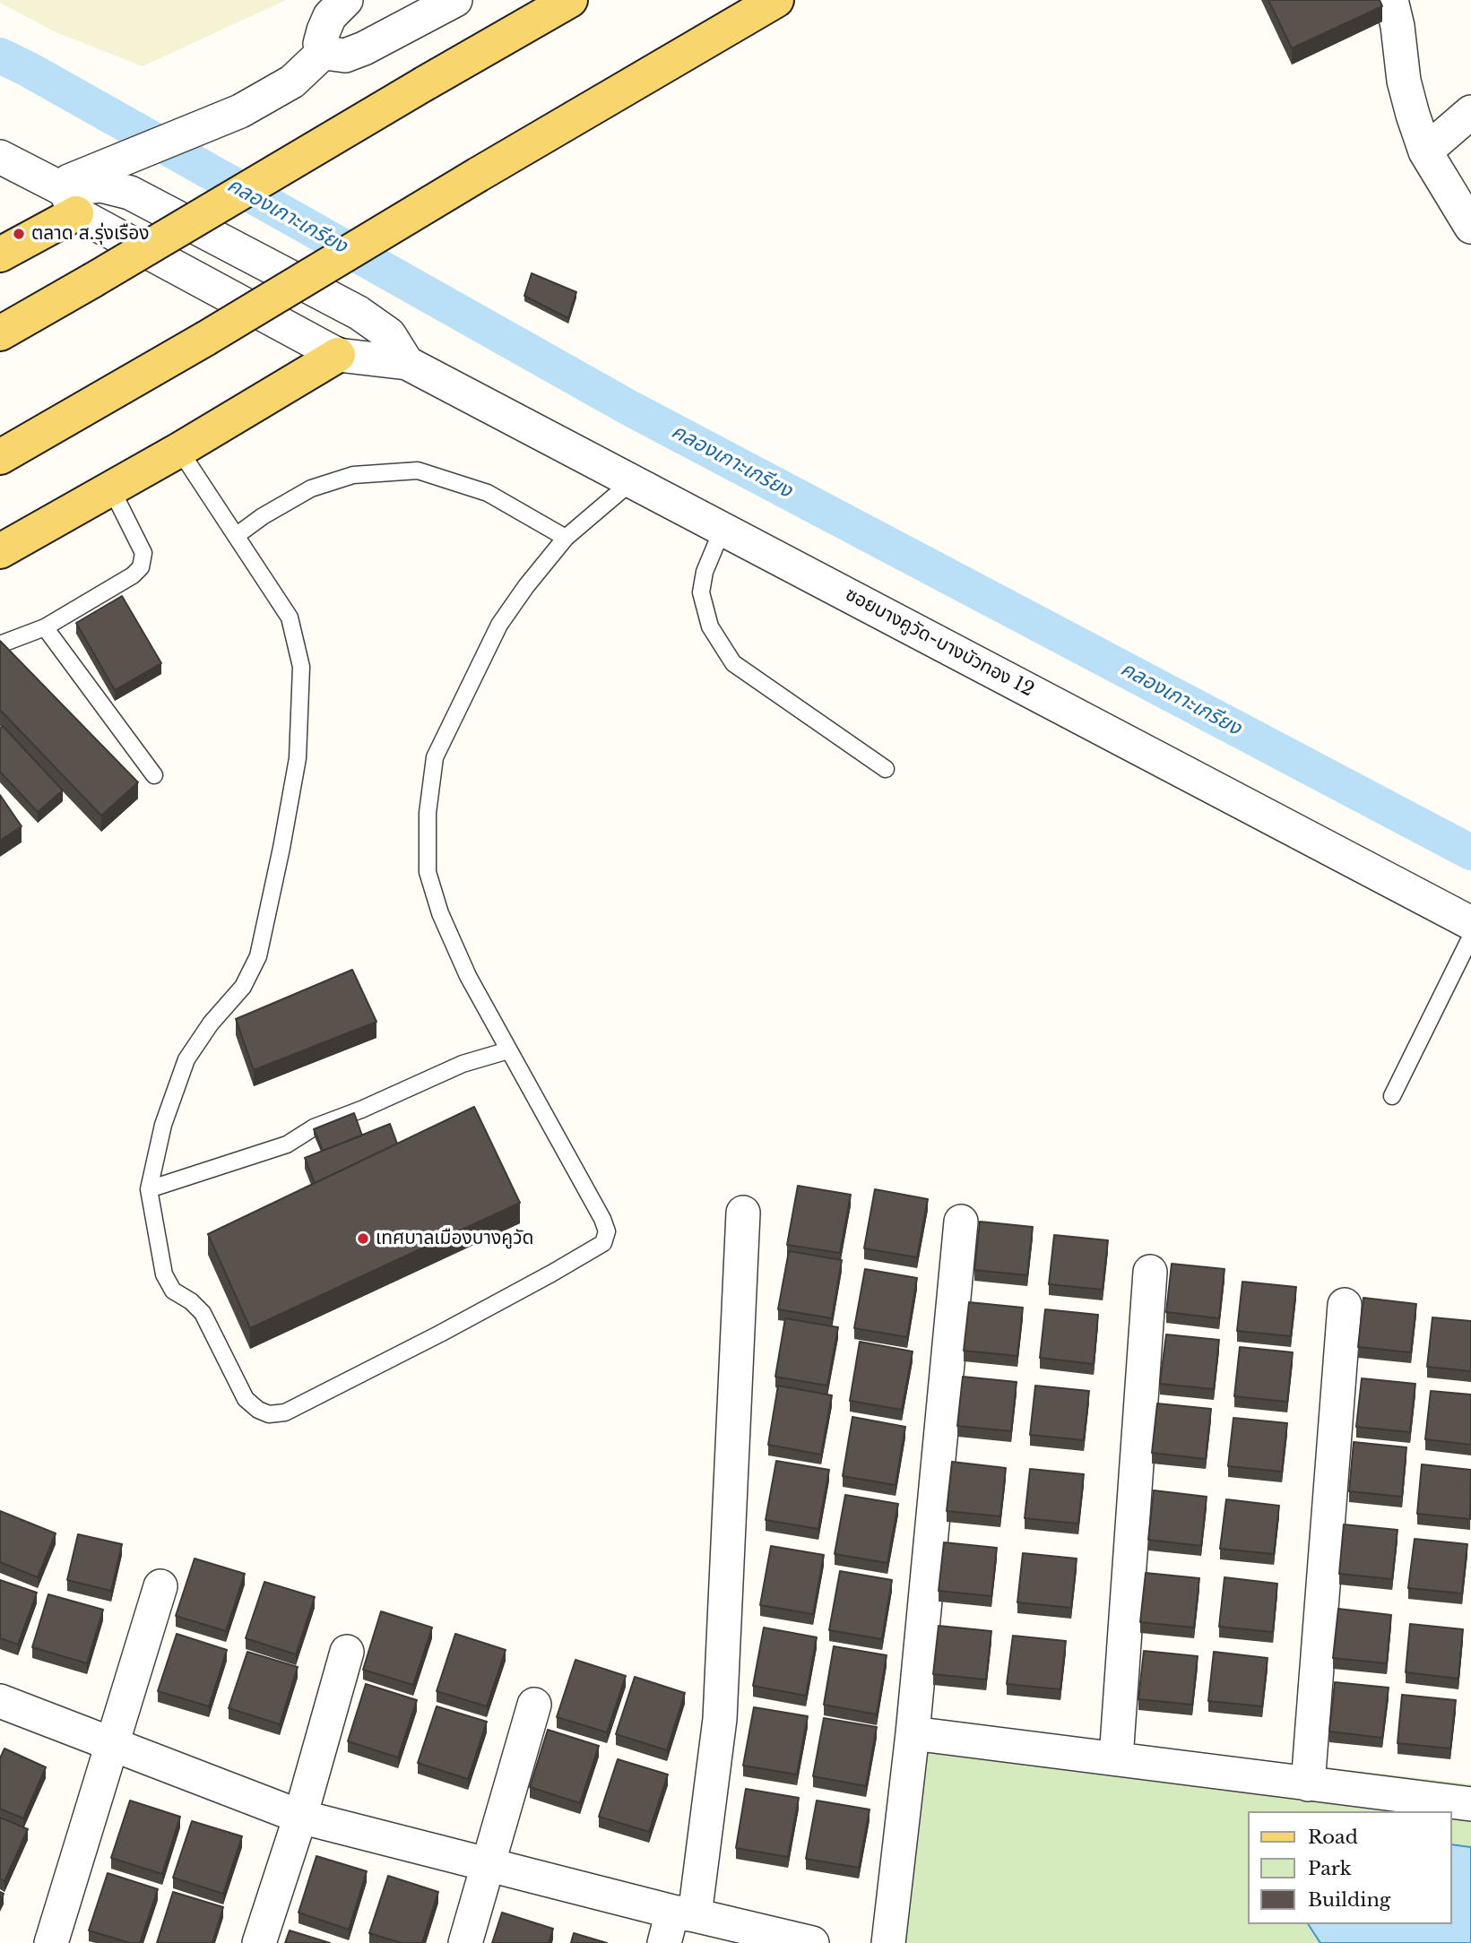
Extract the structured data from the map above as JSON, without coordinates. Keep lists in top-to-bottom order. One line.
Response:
{"streets":{"street":["ซอยบางคูวัด-บางบัวทอง 12"]},"water":["คลองเกาะเกรียง"],"places":["ตลาด ส.รุ่งเรือง","เทศบาลเมืองบางคูวัด"],"legend":["Road","Park","Building"]}
